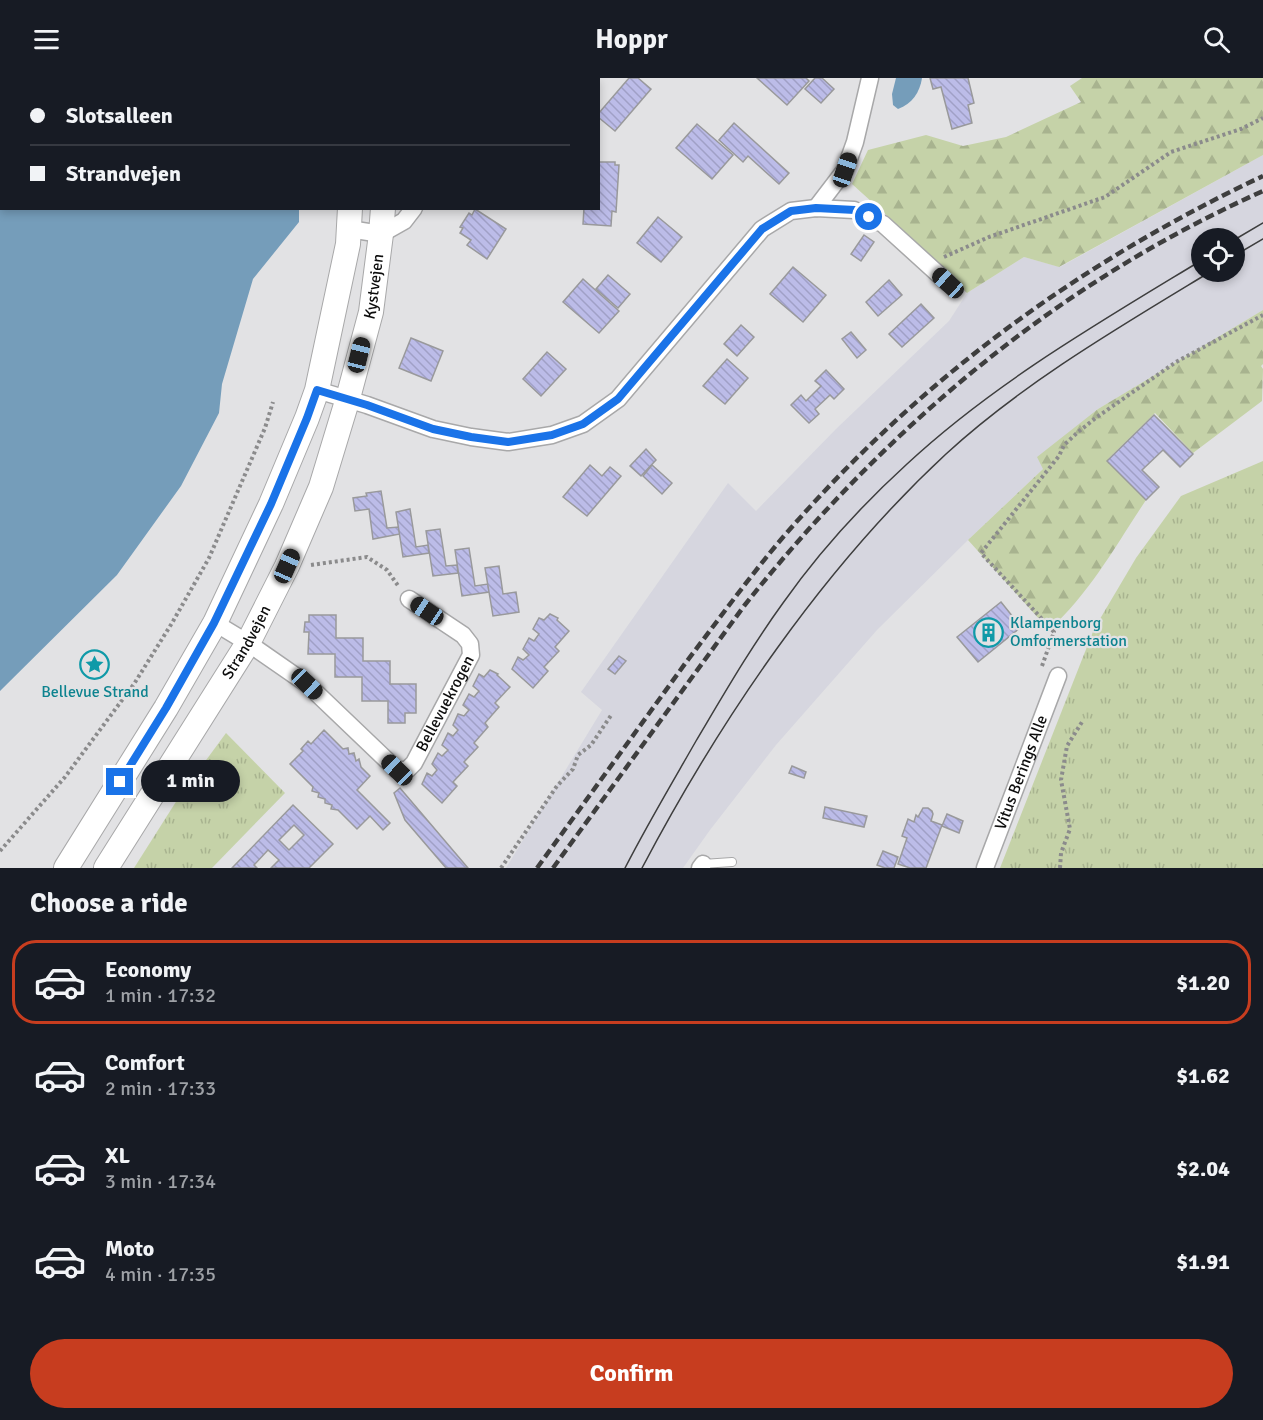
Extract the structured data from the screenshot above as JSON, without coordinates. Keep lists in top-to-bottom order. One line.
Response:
{"streets":{"main road":["Kystvejen","Strandvejen"],"street":["Bellevuekrogen","Vitus Berings Alle"]},"crossings":[["Kystvejen","Strandvejen"],["Strandvejen","Bellevuekrogen"]],"places":{"building":["Klampenborg Omformerstation"],"place":["Bellevue Strand"]},"page":{"header":"Hoppr","banner":["Slotsalleen","Strandvejen"],"bubble":"1 min","heading":"Choose a ride","list":[{"name":"Economy","note":"1 min · 17:32","value":"$1.20"},{"name":"Comfort","note":"2 min · 17:33","value":"$1.62"},{"name":"XL","note":"3 min · 17:34","value":"$2.04"},{"name":"Moto","note":"4 min · 17:35","value":"$1.91"}],"buttons":"Confirm"}}
